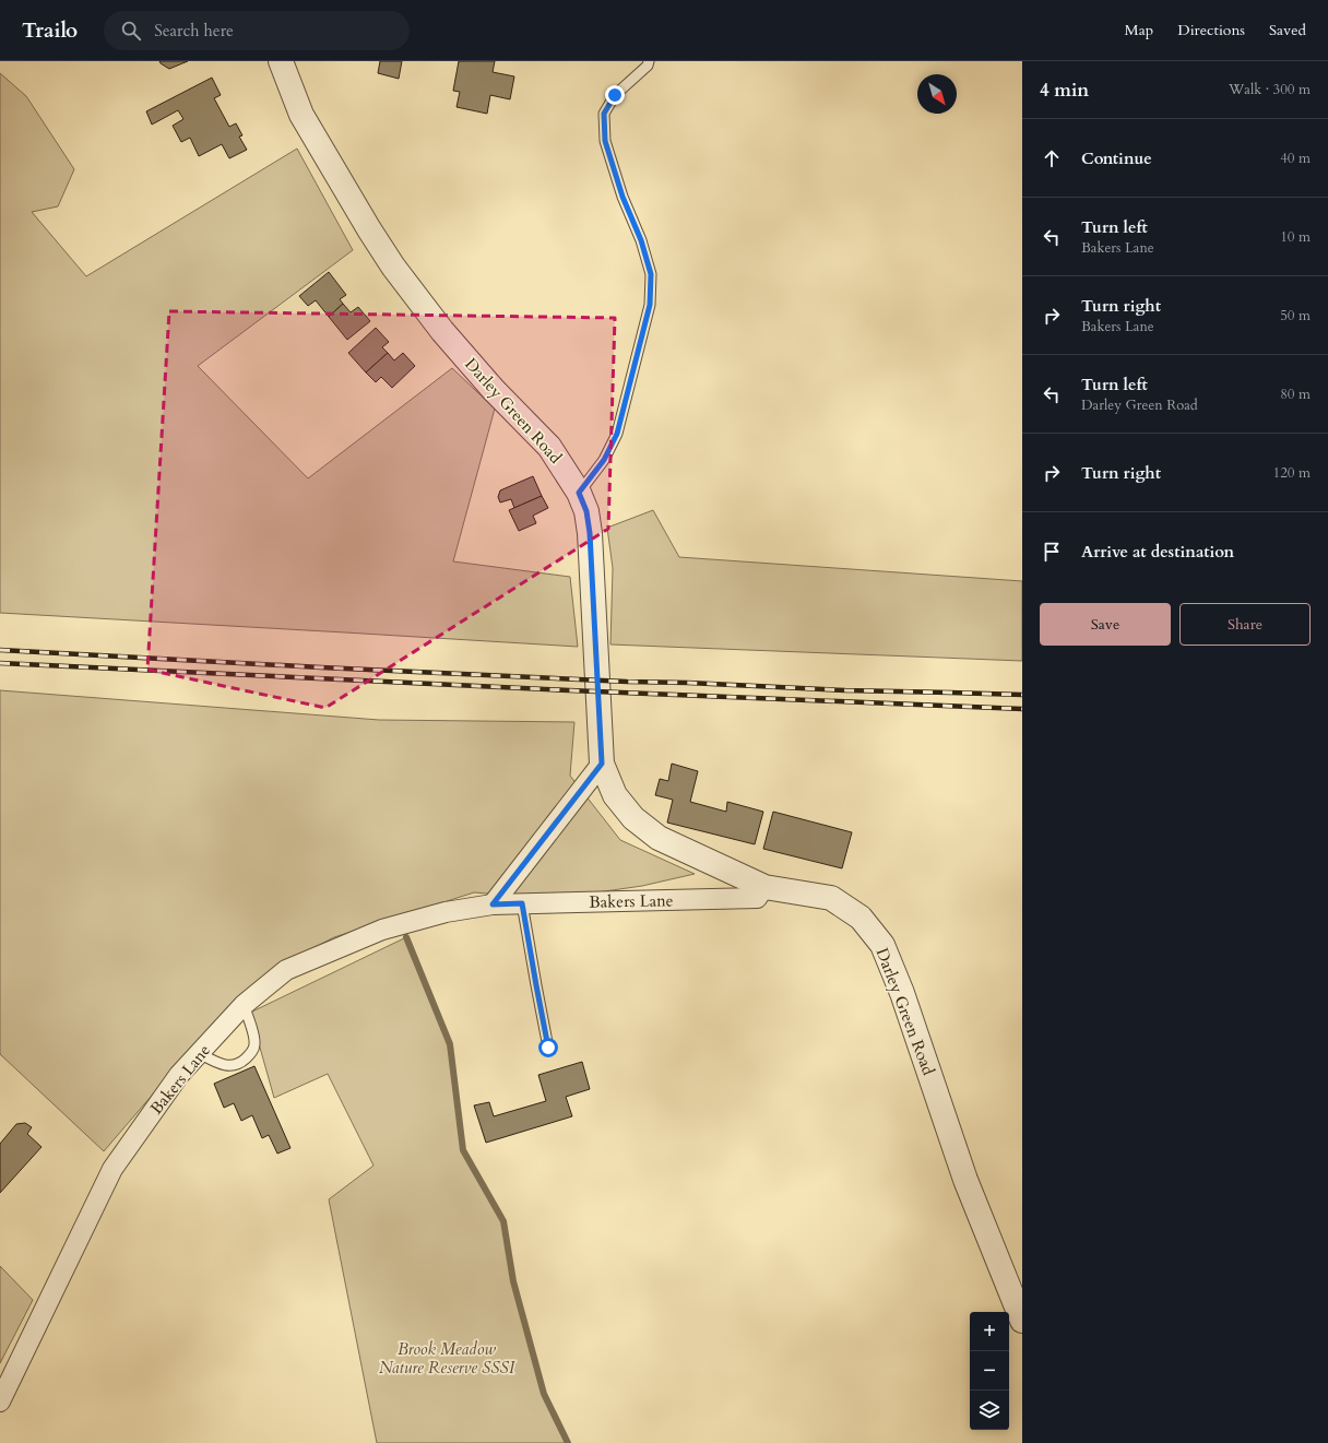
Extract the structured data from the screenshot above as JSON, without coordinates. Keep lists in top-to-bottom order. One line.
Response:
{"streets":{"street":["Darley Green Road","Bakers Lane"]},"crossings":[["Darley Green Road","Bakers Lane"]],"parks":["Brook Meadow Nature Reserve SSSI"],"north":"bottom right","page":{"header":"Trailo","search":"Search here","nav":["Map","Directions","Saved"],"heading":["4 min","Walk · 300 m"],"list":[["Continue","40 m"],["Turn left","Bakers Lane","10 m"],["Turn right","Bakers Lane","50 m"],["Turn left","Darley Green Road","80 m"],["Turn right","120 m"],"Arrive at destination"],"buttons":["Save","Share"],"map_buttons":["+","−"]}}
